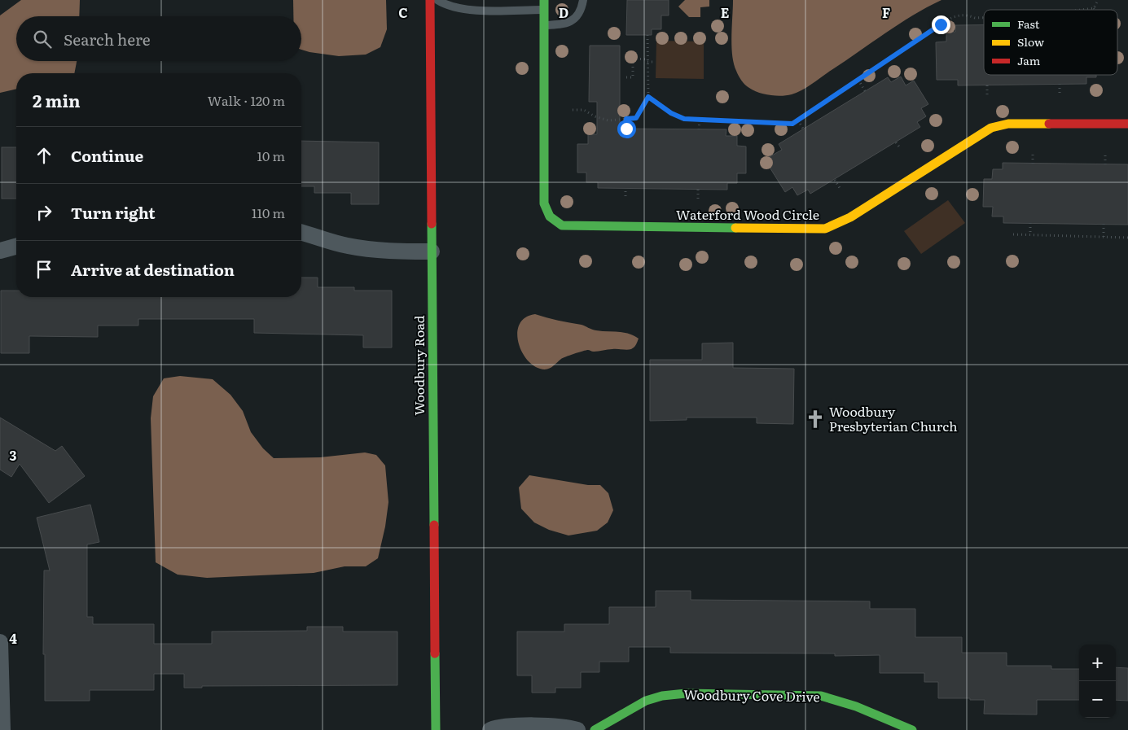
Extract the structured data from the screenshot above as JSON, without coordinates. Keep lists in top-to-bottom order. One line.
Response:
{"streets":{"street":["Waterford Wood Circle","Woodbury Road","Woodbury Cove Drive"]},"places":{"church":["Woodbury Presbyterian Church"]},"legend":["Fast","Slow","Jam"],"page":{"search":"Search here","heading":["2 min","Walk · 120 m"],"list":[["Continue","10 m"],["Turn right","110 m"],"Arrive at destination"],"map_buttons":["+","−"]},"grid":{"columns":["C","D","E","F"],"rows":["3","4"]}}
